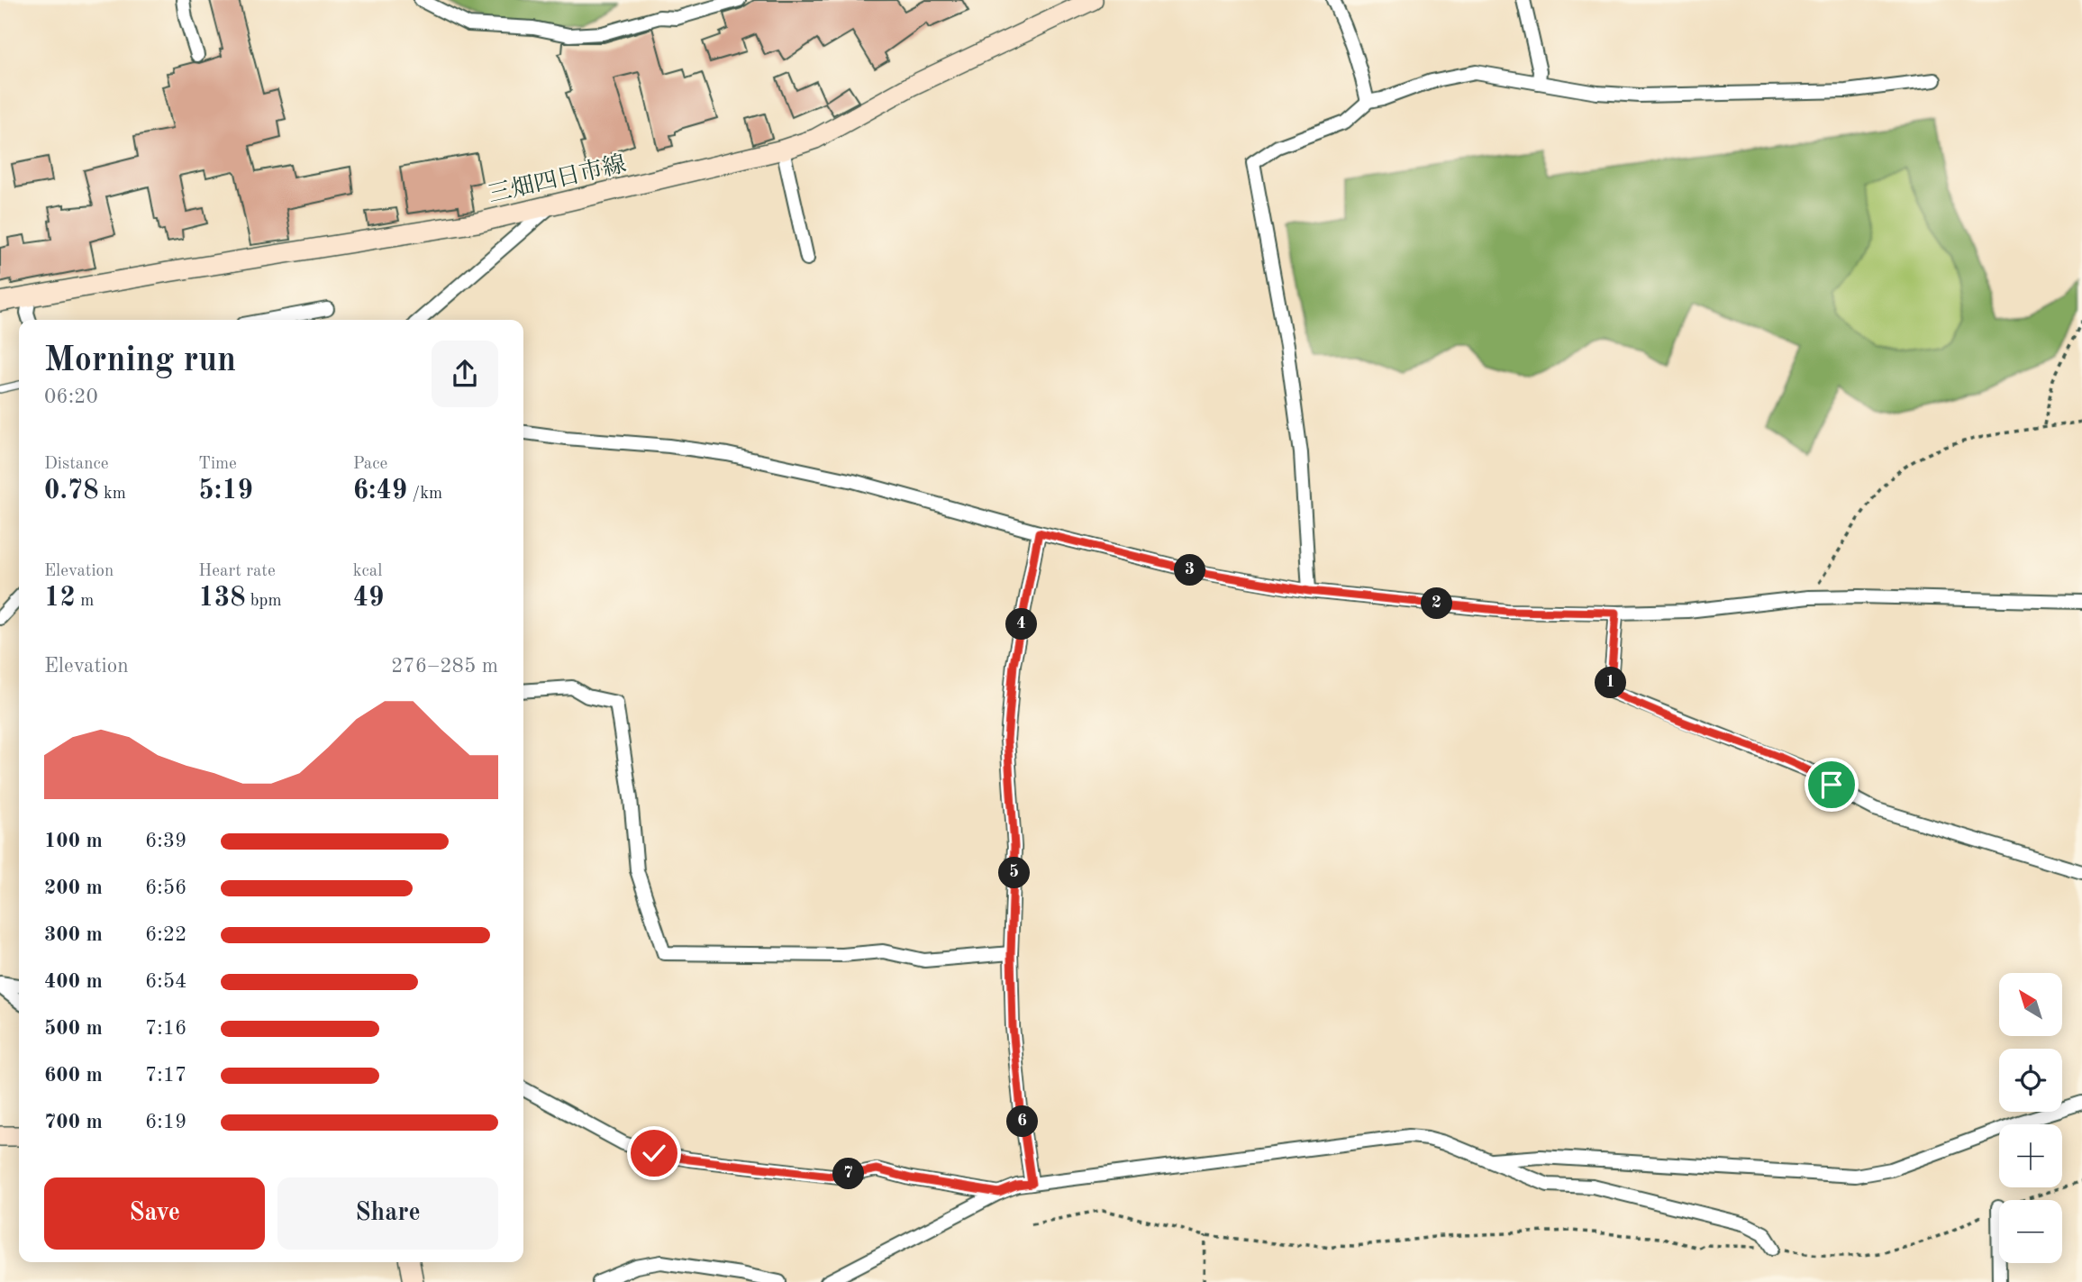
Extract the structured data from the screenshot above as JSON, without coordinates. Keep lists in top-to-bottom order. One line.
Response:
{"streets":{"main road":["三畑四日市線"]},"north":"top left","page":{"heading":["Morning run","06:20"],"stats":[["Distance","0.78 km"],["Time","5:19"],["Pace","6:49 /km"],["Elevation","12 m"],["Heart rate","138 bpm"],["kcal","49"]],"pins":["3","2","4","1","5","6","7"],"chart":["Elevation","276–285 m"],"list":[{"name":"100 m","note":"6:39"},{"name":"200 m","note":"6:56"},{"name":"300 m","note":"6:22"},{"name":"400 m","note":"6:54"},{"name":"500 m","note":"7:16"},{"name":"600 m","note":"7:17"},{"name":"700 m","note":"6:19"}],"map_buttons":["+","−"],"buttons":["Save","Share"]}}
